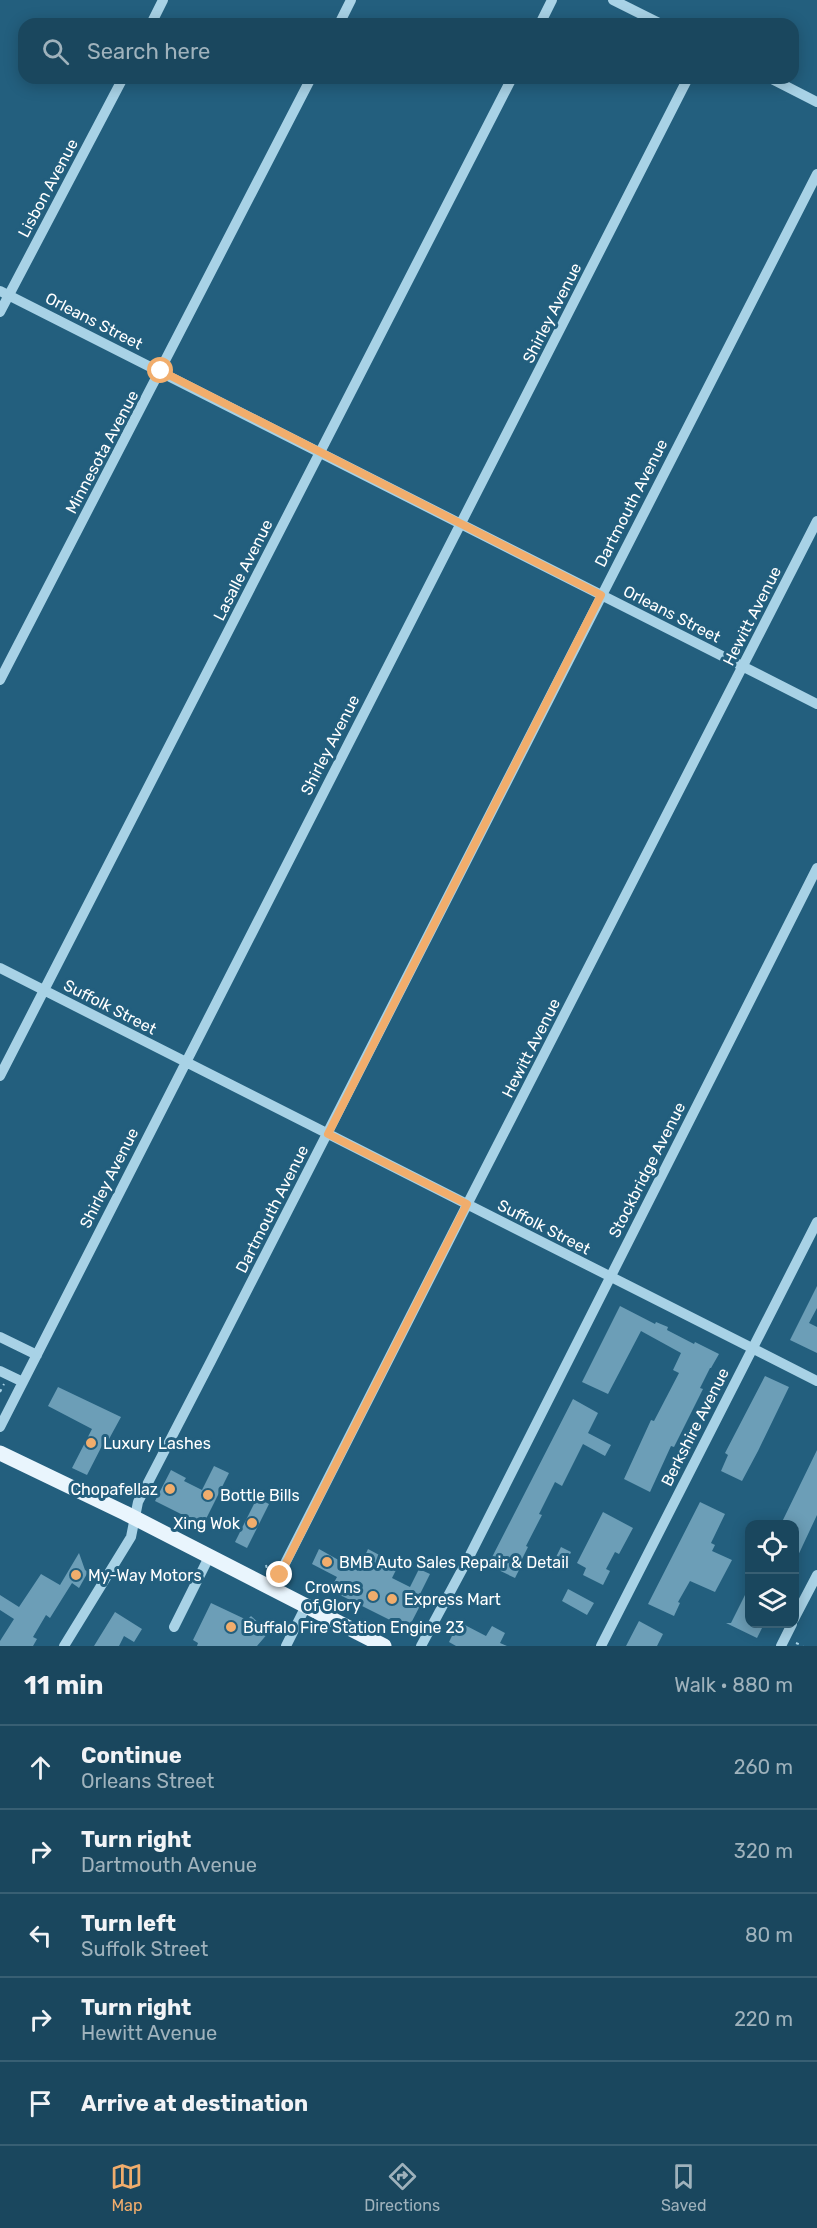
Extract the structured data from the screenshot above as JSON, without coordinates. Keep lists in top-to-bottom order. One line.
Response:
{"streets":{"street":["Lisbon Avenue","Shirley Avenue","Orleans Street","Minnesota Avenue","Dartmouth Avenue","Lasalle Avenue","Hewitt Avenue","Suffolk Street","Stockbridge Avenue","Berkshire Avenue"]},"crossings":[["Lisbon Avenue","Orleans Street"],["Shirley Avenue","Orleans Street"],["Shirley Avenue","Suffolk Street"],["Orleans Street","Minnesota Avenue"],["Orleans Street","Dartmouth Avenue"],["Orleans Street","Lasalle Avenue"],["Orleans Street","Hewitt Avenue"],["Dartmouth Avenue","Suffolk Street"],["Lasalle Avenue","Suffolk Street"],["Hewitt Avenue","Suffolk Street"],["Suffolk Street","Stockbridge Avenue"],["Suffolk Street","Berkshire Avenue"]],"places":["Luxury Lashes","Chopafellaz","Bottle Bills","Xing Wok","BMB Auto Sales Repair & Detail","My-Way Motors","Crowns of Glory","Express Mart","Buffalo Fire Station Engine 23"],"page":{"search":"Search here","heading":["11 min","Walk · 880 m"],"list":[["Continue","Orleans Street","260 m"],["Turn right","Dartmouth Avenue","320 m"],["Turn left","Suffolk Street","80 m"],["Turn right","Hewitt Avenue","220 m"],"Arrive at destination"],"nav":["Map","Directions","Saved"]}}
